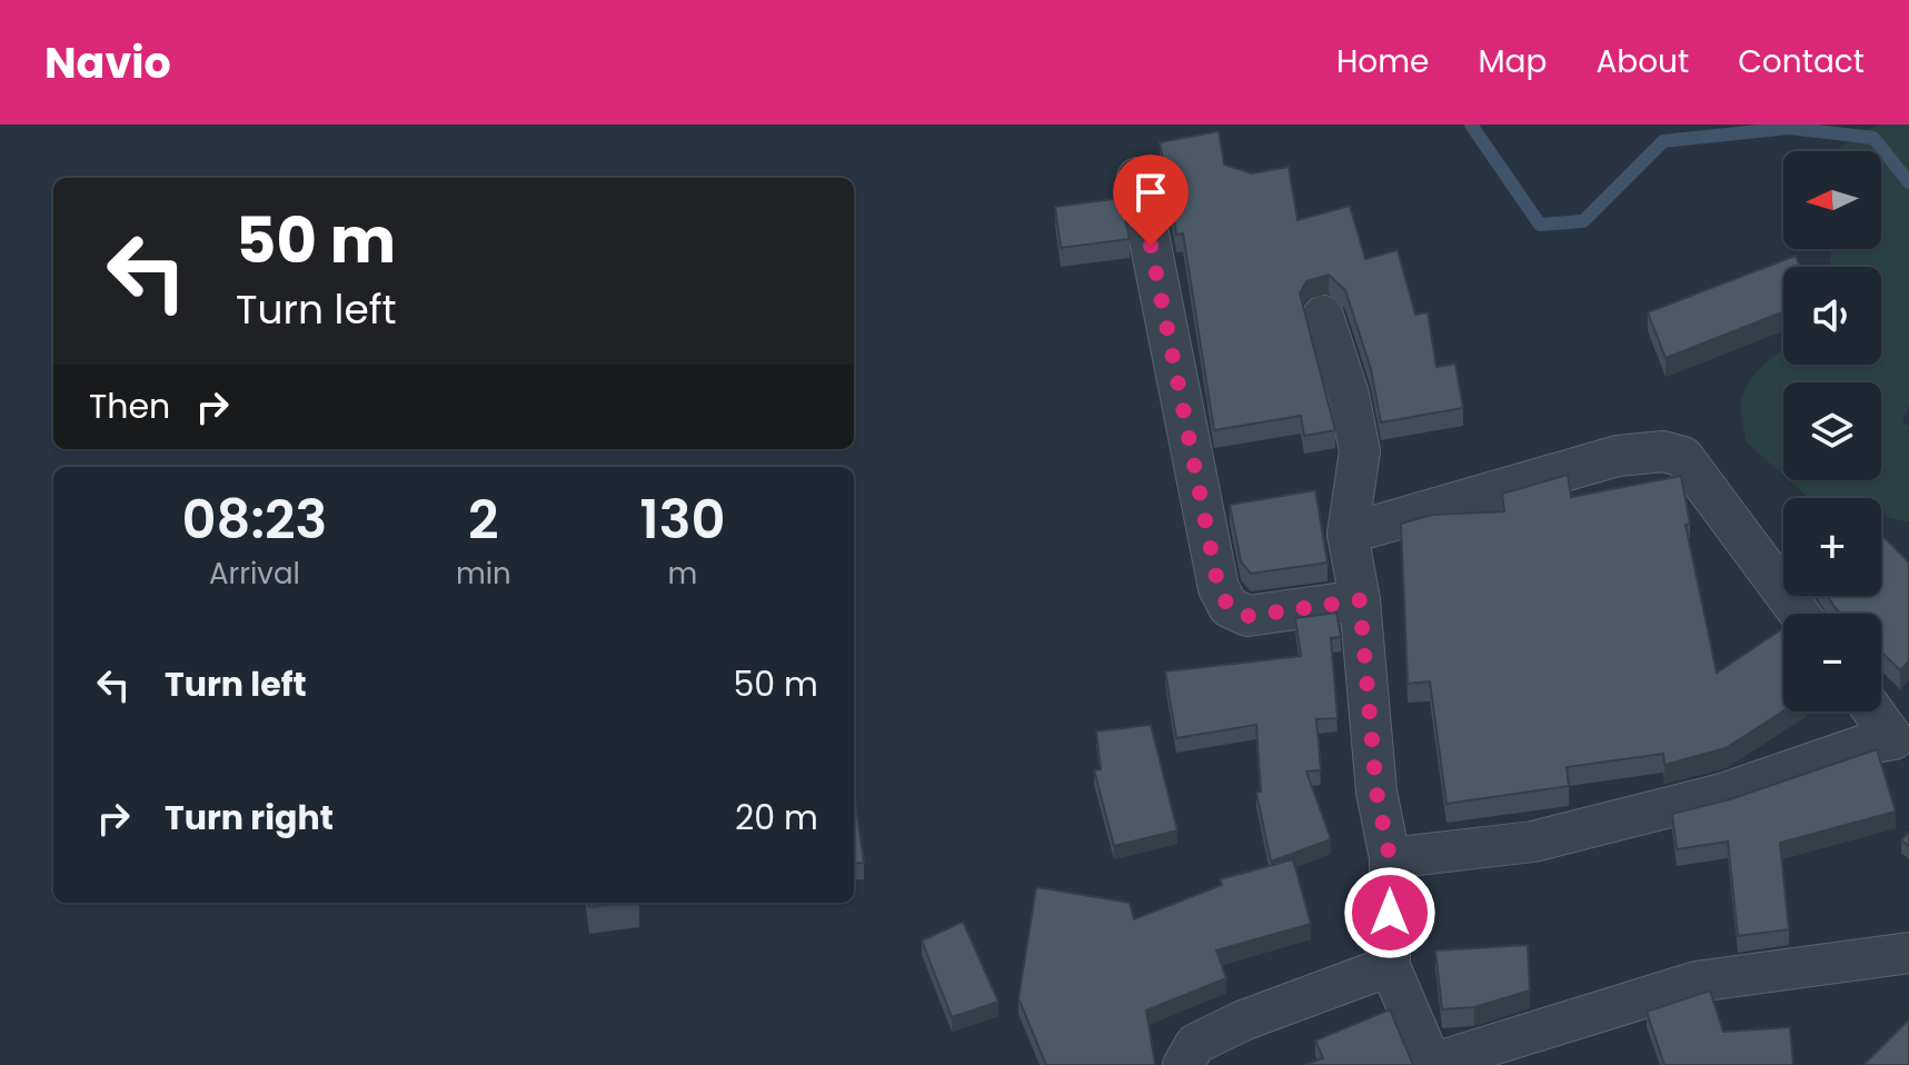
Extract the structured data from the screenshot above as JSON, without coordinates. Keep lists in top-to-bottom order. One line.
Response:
{"north":"left","page":{"header":"Navio","nav":["Home","Map","About","Contact"],"map_buttons":["+","−"],"turn":["50 m","Turn left"],"then":"Then","eta":["08:23","Arrival","2","min","130","m"],"list":[{"name":"Turn left","value":"50 m"},{"name":"Turn right","value":"20 m"}]}}
